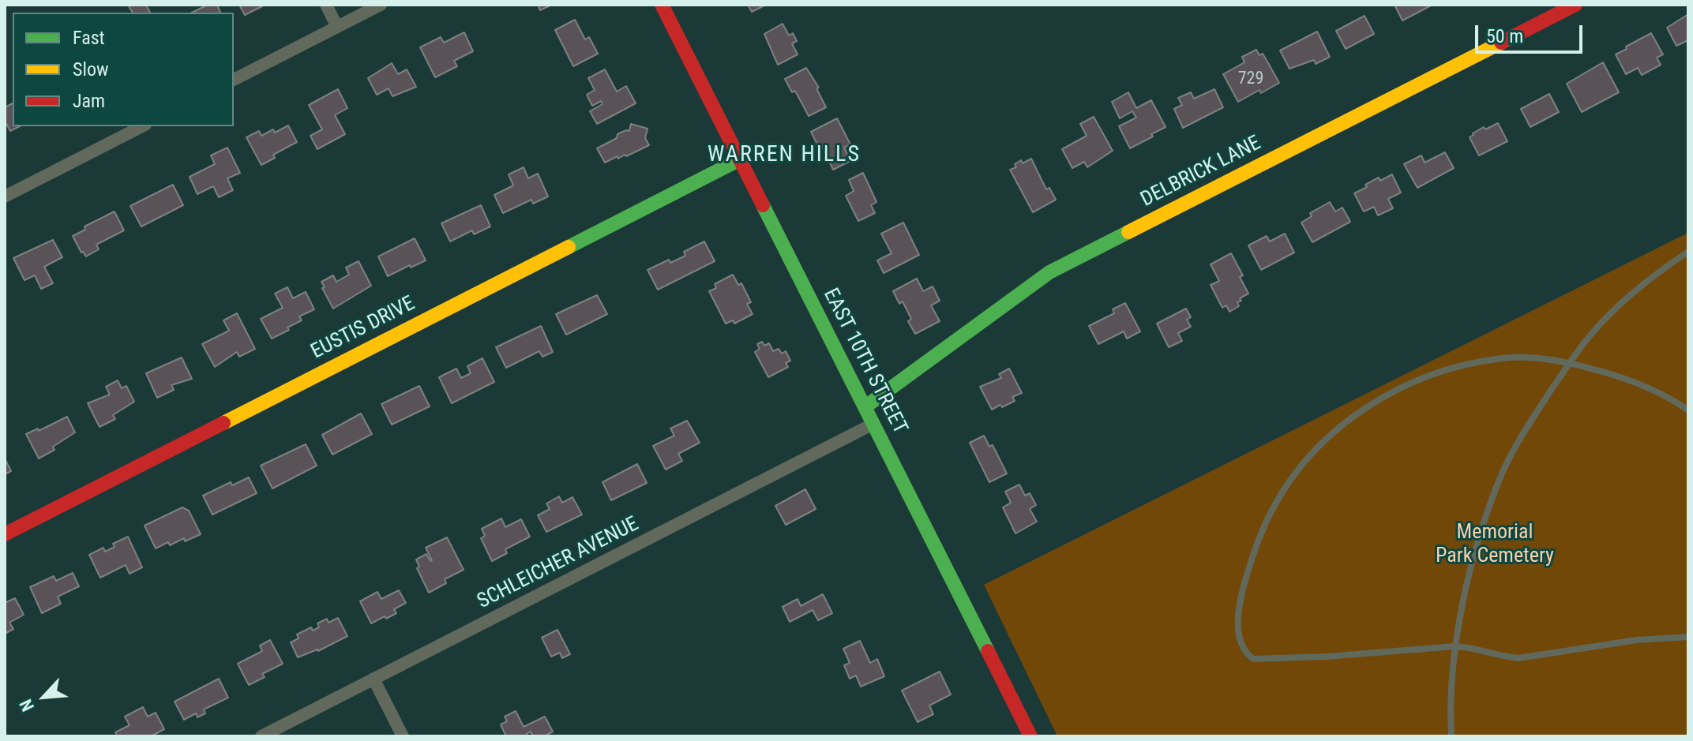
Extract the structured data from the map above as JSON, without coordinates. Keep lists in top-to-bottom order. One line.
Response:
{"streets":{"street":["DELBRICK LANE","EUSTIS DRIVE","EAST 10TH STREET","SCHLEICHER AVENUE"]},"crossings":[["DELBRICK LANE","EAST 10TH STREET"],["EUSTIS DRIVE","EAST 10TH STREET"],["EAST 10TH STREET","SCHLEICHER AVENUE"]],"districts":["WARREN HILLS"],"parks":["Memorial Park Cemetery"],"house_numbers":["729"],"legend":["Fast","Slow","Jam"],"scale_bar":"50 m","north":"bottom left"}
